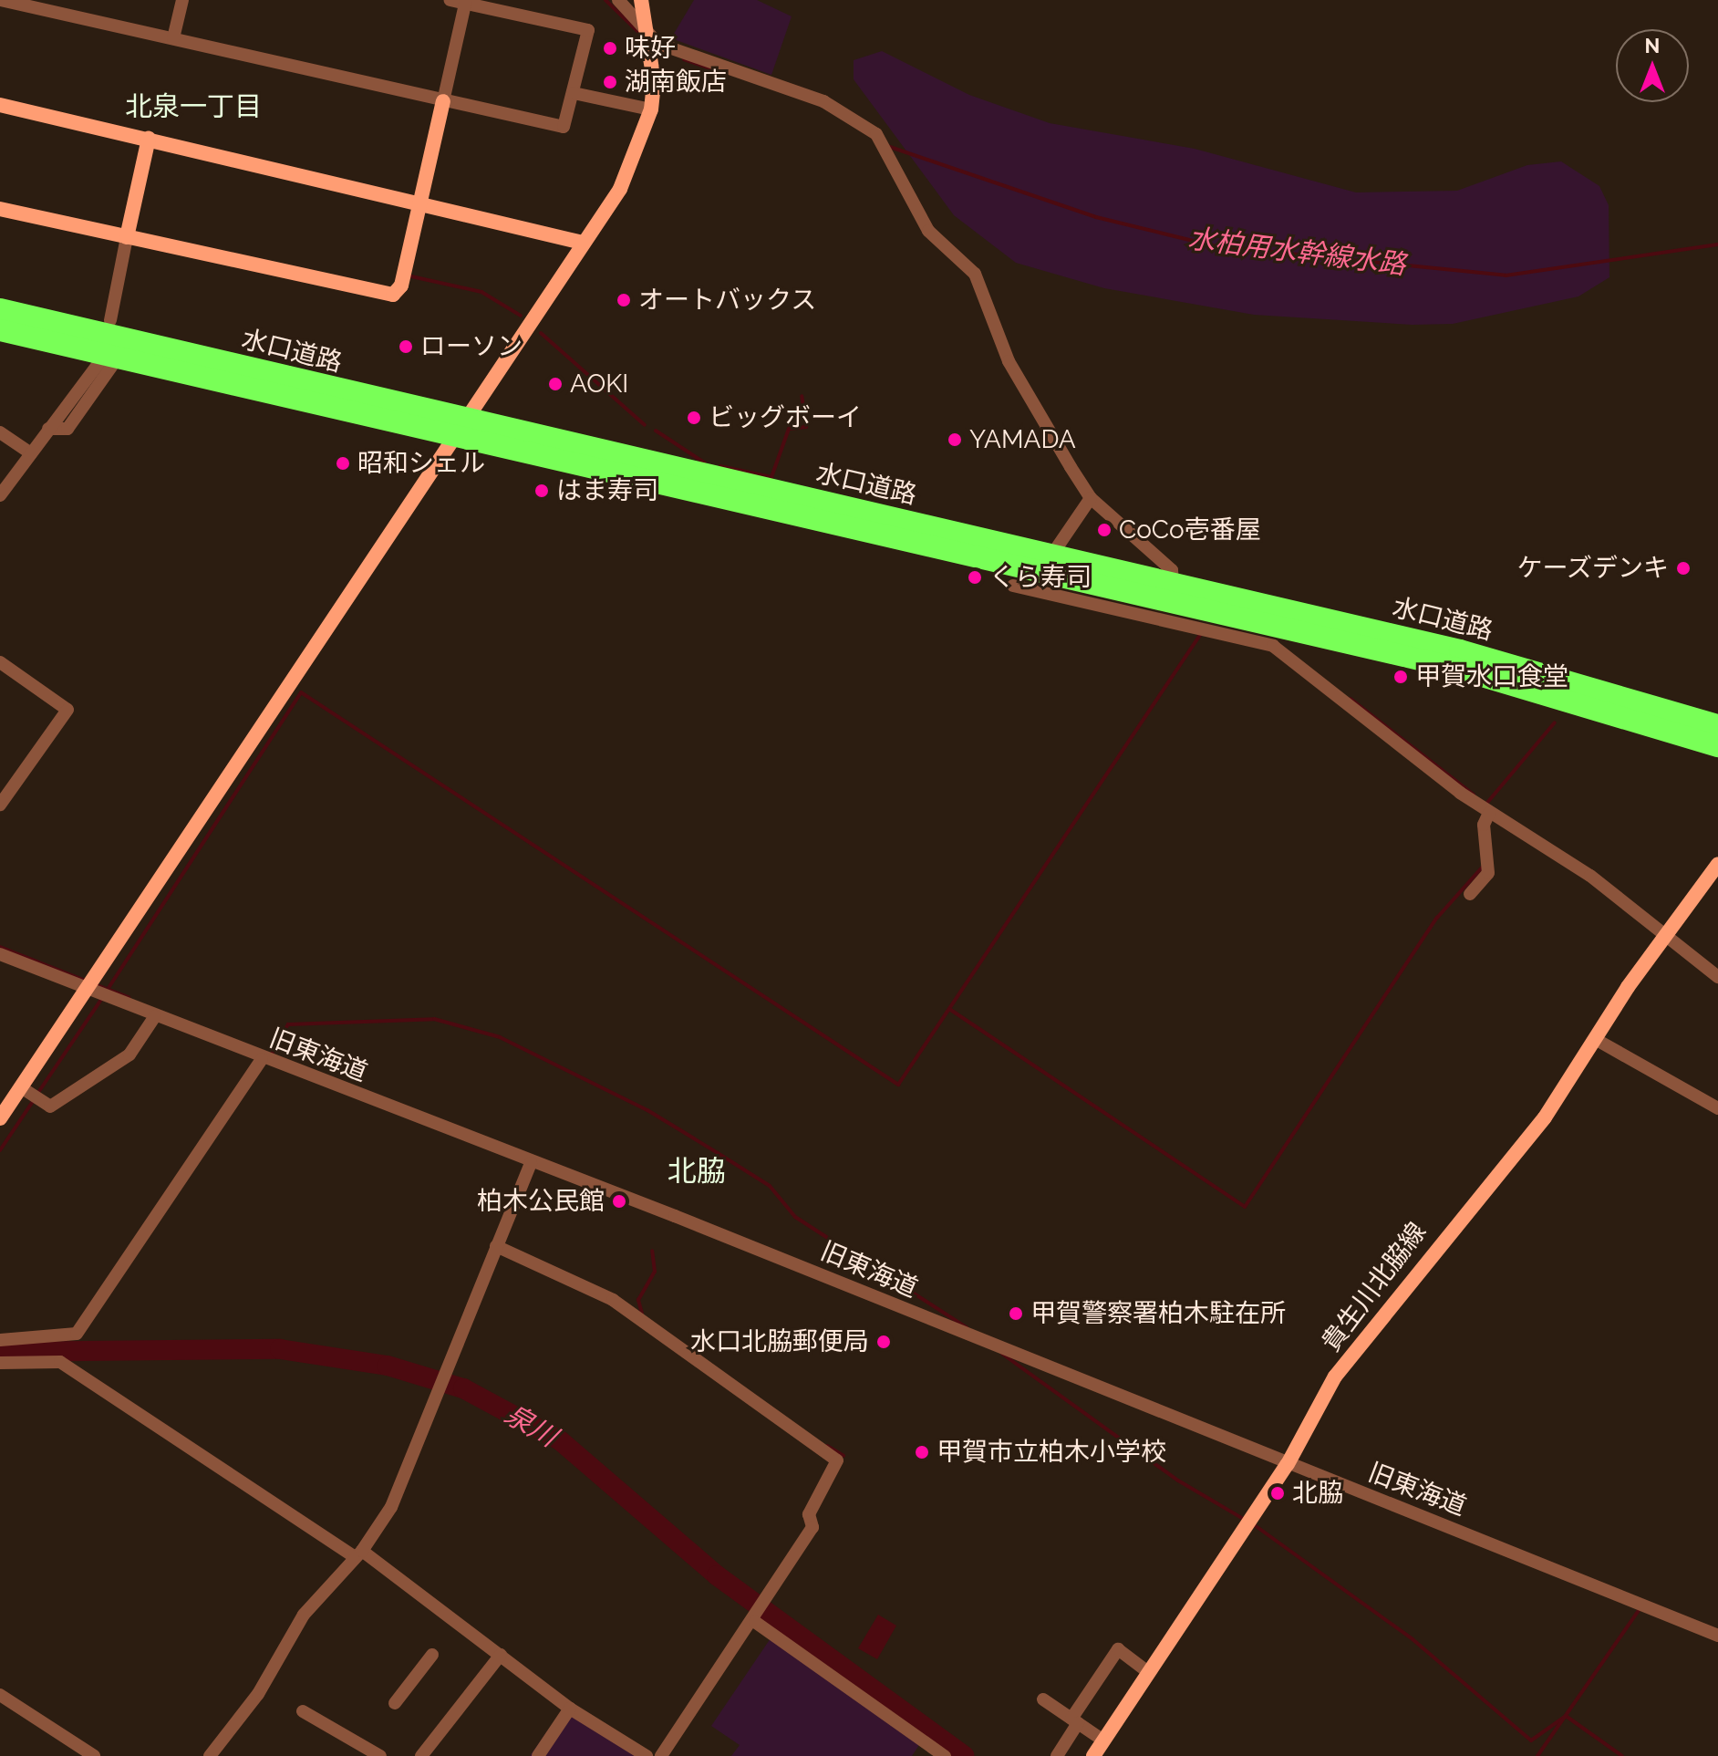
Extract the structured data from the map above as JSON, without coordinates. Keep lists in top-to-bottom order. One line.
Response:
{"streets":{"highway":["水口道路"],"street":["旧東海道","貴生川北脇線"]},"crossings":[["旧東海道","貴生川北脇線"]],"districts":["北泉一丁目","北脇"],"water":["水柏用水幹線水路","泉川"],"places":["味好","湖南飯店","オートバックス","ローソン","AOKI","ビッグボーイ","YAMADA","昭和シェル","はま寿司","CoCo壱番屋","ケーズデンキ","くら寿司","甲賀水口食堂","柏木公民館","甲賀警察署柏木駐在所","水口北脇郵便局","甲賀市立柏木小学校","北脇"],"north":"top"}
